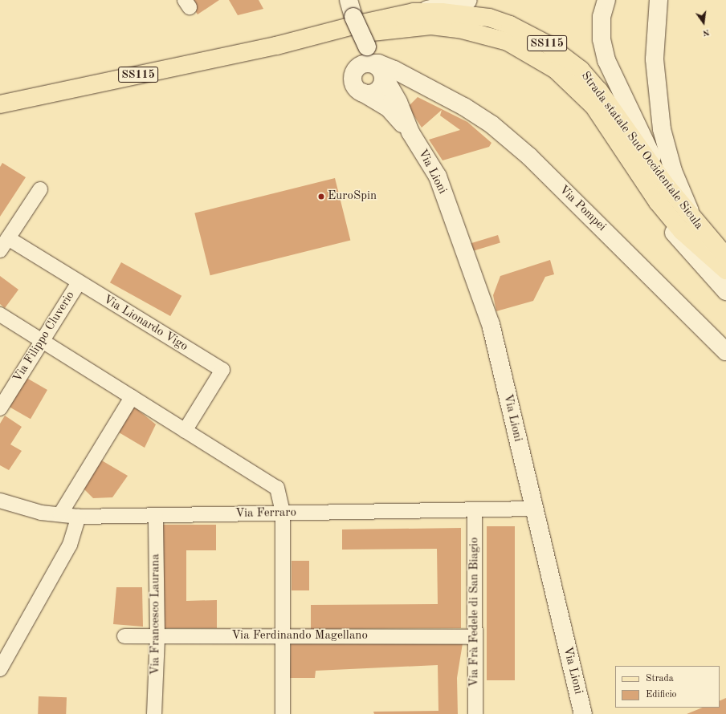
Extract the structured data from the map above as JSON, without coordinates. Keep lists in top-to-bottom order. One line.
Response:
{"streets":{"main road":["SS115","Strada statale Sud Occidentale Sicula"],"street":["Via Lioni","Via Pompei","Via Lionardo Vigo","Via Filippo Cluverio","Via Ferraro","Via Frà Fedele di San Biagio","Via Francesco Laurana","Via Ferdinando Magellano"]},"crossings":[["Via Lioni","Via Ferraro"],["Via Lionardo Vigo","Via Filippo Cluverio"],["Via Ferraro","Via Frà Fedele di San Biagio"],["Via Ferraro","Via Francesco Laurana"],["Via Frà Fedele di San Biagio","Via Ferdinando Magellano"],["Via Francesco Laurana","Via Ferdinando Magellano"]],"places":["EuroSpin"],"legend":["Strada","Edificio"],"north":"bottom"}
